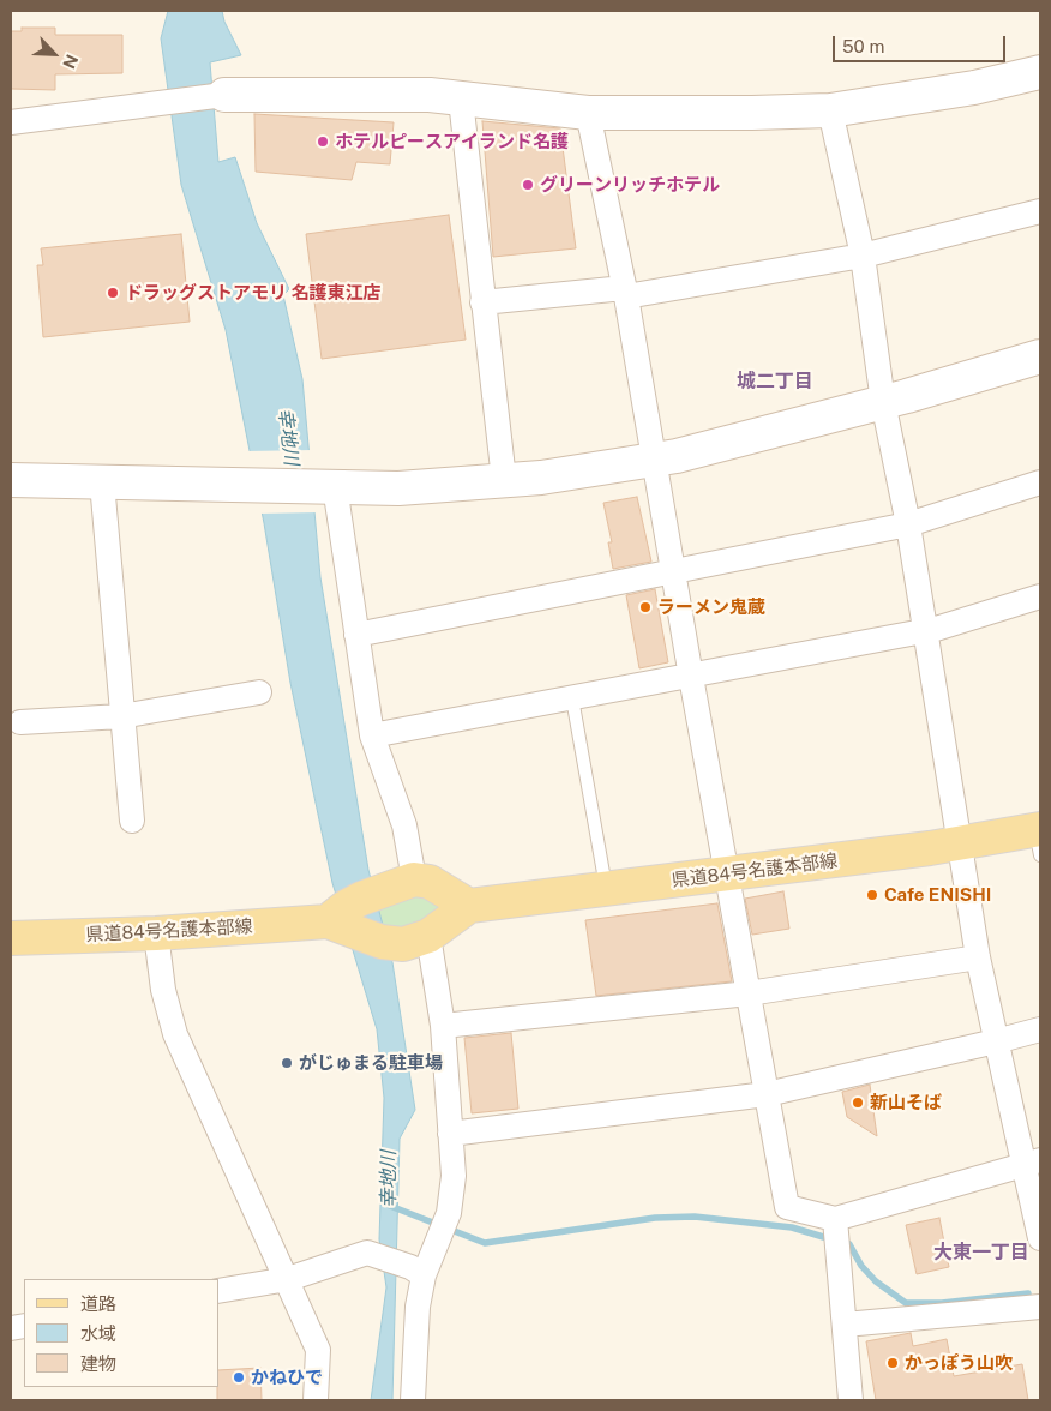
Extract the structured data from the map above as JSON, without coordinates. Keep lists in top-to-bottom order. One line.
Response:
{"streets":{"main road":["県道84号名護本部線"]},"districts":["城二丁目","大東一丁目"],"water":["幸地川"],"places":["ホテルピースアイランド名護","グリーンリッチホテル","ドラッグストアモリ 名護東江店","ラーメン鬼蔵","Cafe ENISHI","がじゅまる駐車場","新山そば","かっぽう山吹","かねひで"],"legend":["道路","水域","建物"],"scale_bar":"50 m","north":"bottom right"}
